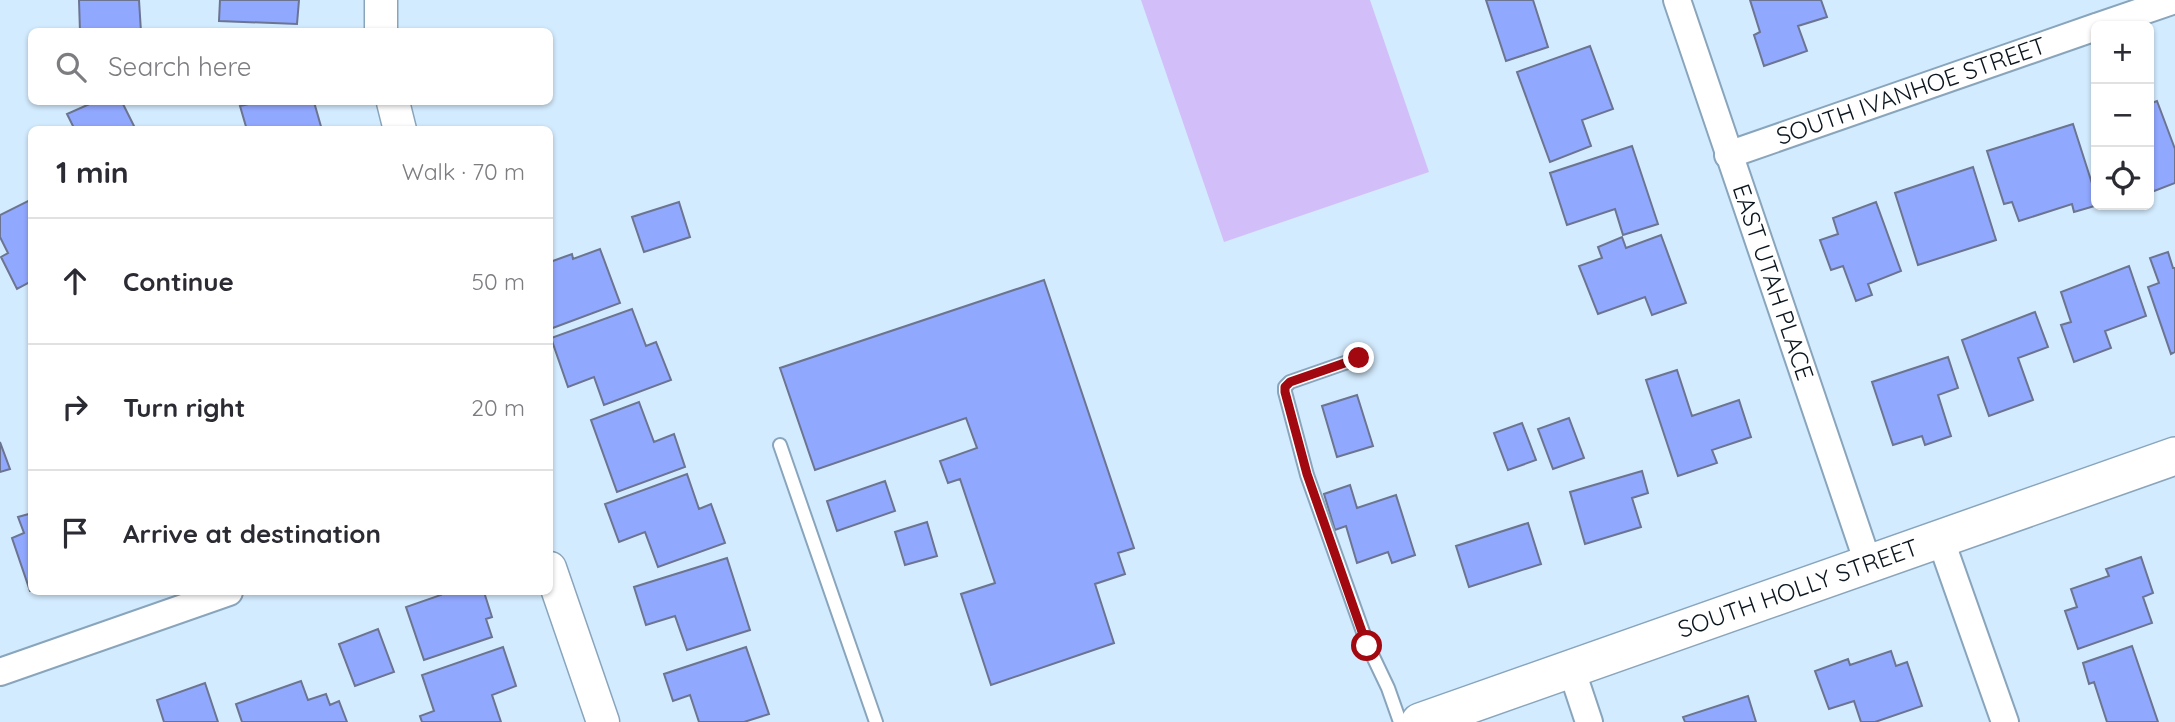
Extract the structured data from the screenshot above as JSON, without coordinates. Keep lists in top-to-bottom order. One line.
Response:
{"streets":{"main road":["SOUTH HOLLY STREET"],"street":["SOUTH IVANHOE STREET","EAST UTAH PLACE"]},"crossings":[["SOUTH IVANHOE STREET","EAST UTAH PLACE"],["EAST UTAH PLACE","SOUTH HOLLY STREET"]],"page":{"map_buttons":["+","−"],"search":"Search here","heading":["1 min","Walk · 70 m"],"list":[["Continue","50 m"],["Turn right","20 m"],"Arrive at destination"]}}
